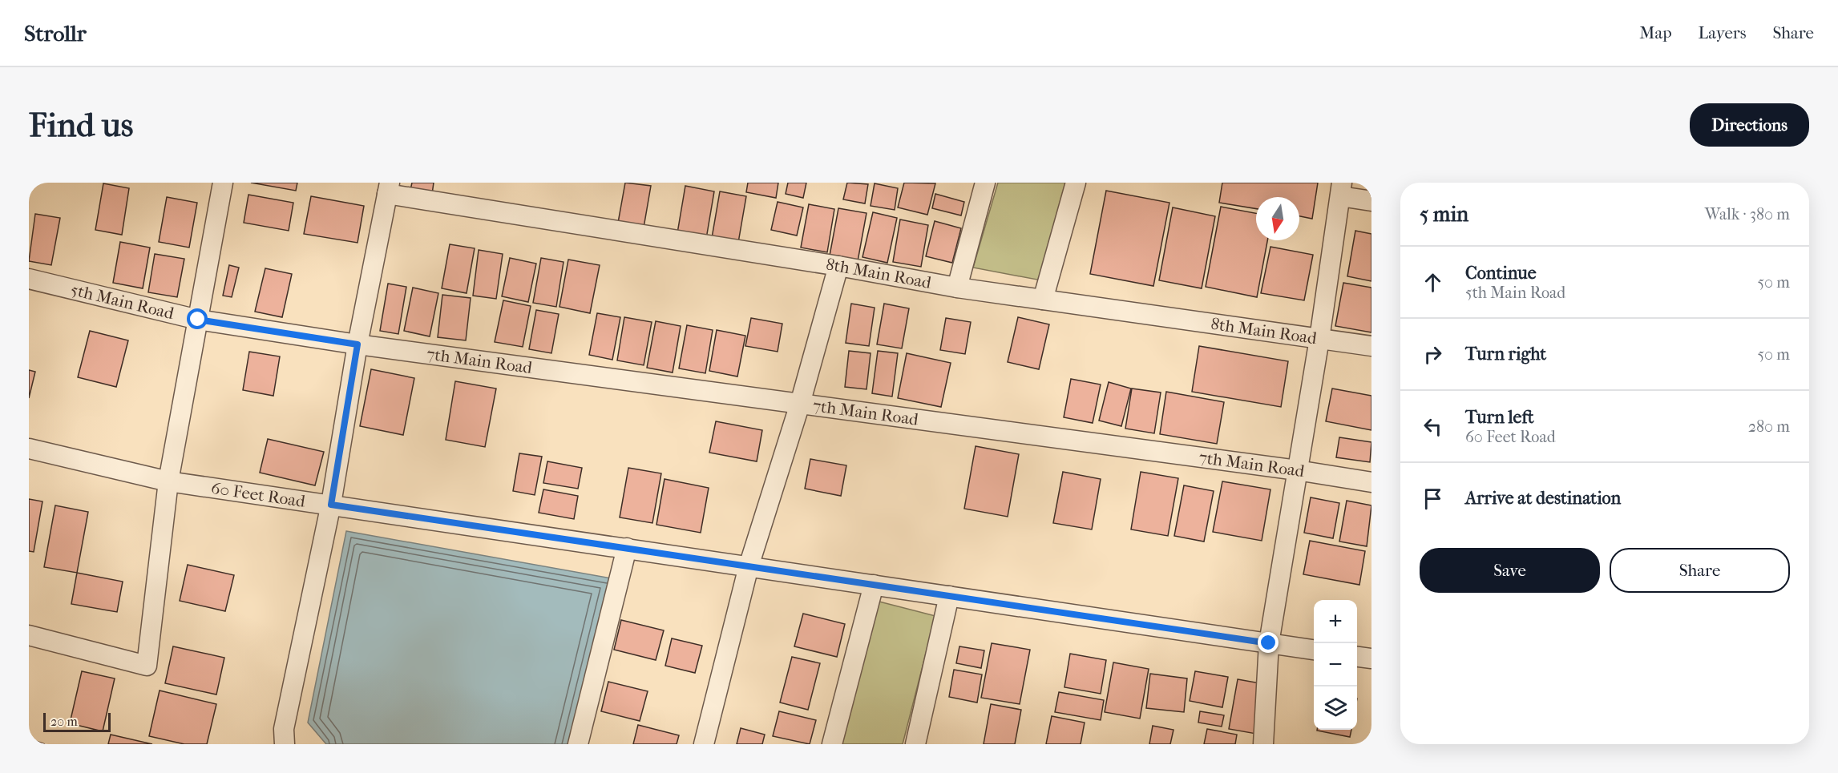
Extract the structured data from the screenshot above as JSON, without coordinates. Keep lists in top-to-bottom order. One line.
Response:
{"streets":{"street":["8th Main Road","5th Main Road","7th Main Road","60 Feet Road"]},"crossings":[["5th Main Road","7th Main Road"]],"scale_bar":"20 m","north":"bottom","page":{"header":"Strollr","nav":["Map","Layers","Share"],"buttons":["Directions",["Save","Share"]],"title":"Find us","heading":["5 min","Walk · 380 m"],"list":[["Continue","5th Main Road","50 m"],["Turn right","50 m"],["Turn left","60 Feet Road","280 m"],"Arrive at destination"],"map_buttons":["+","−"],"scale":"20 m"}}
